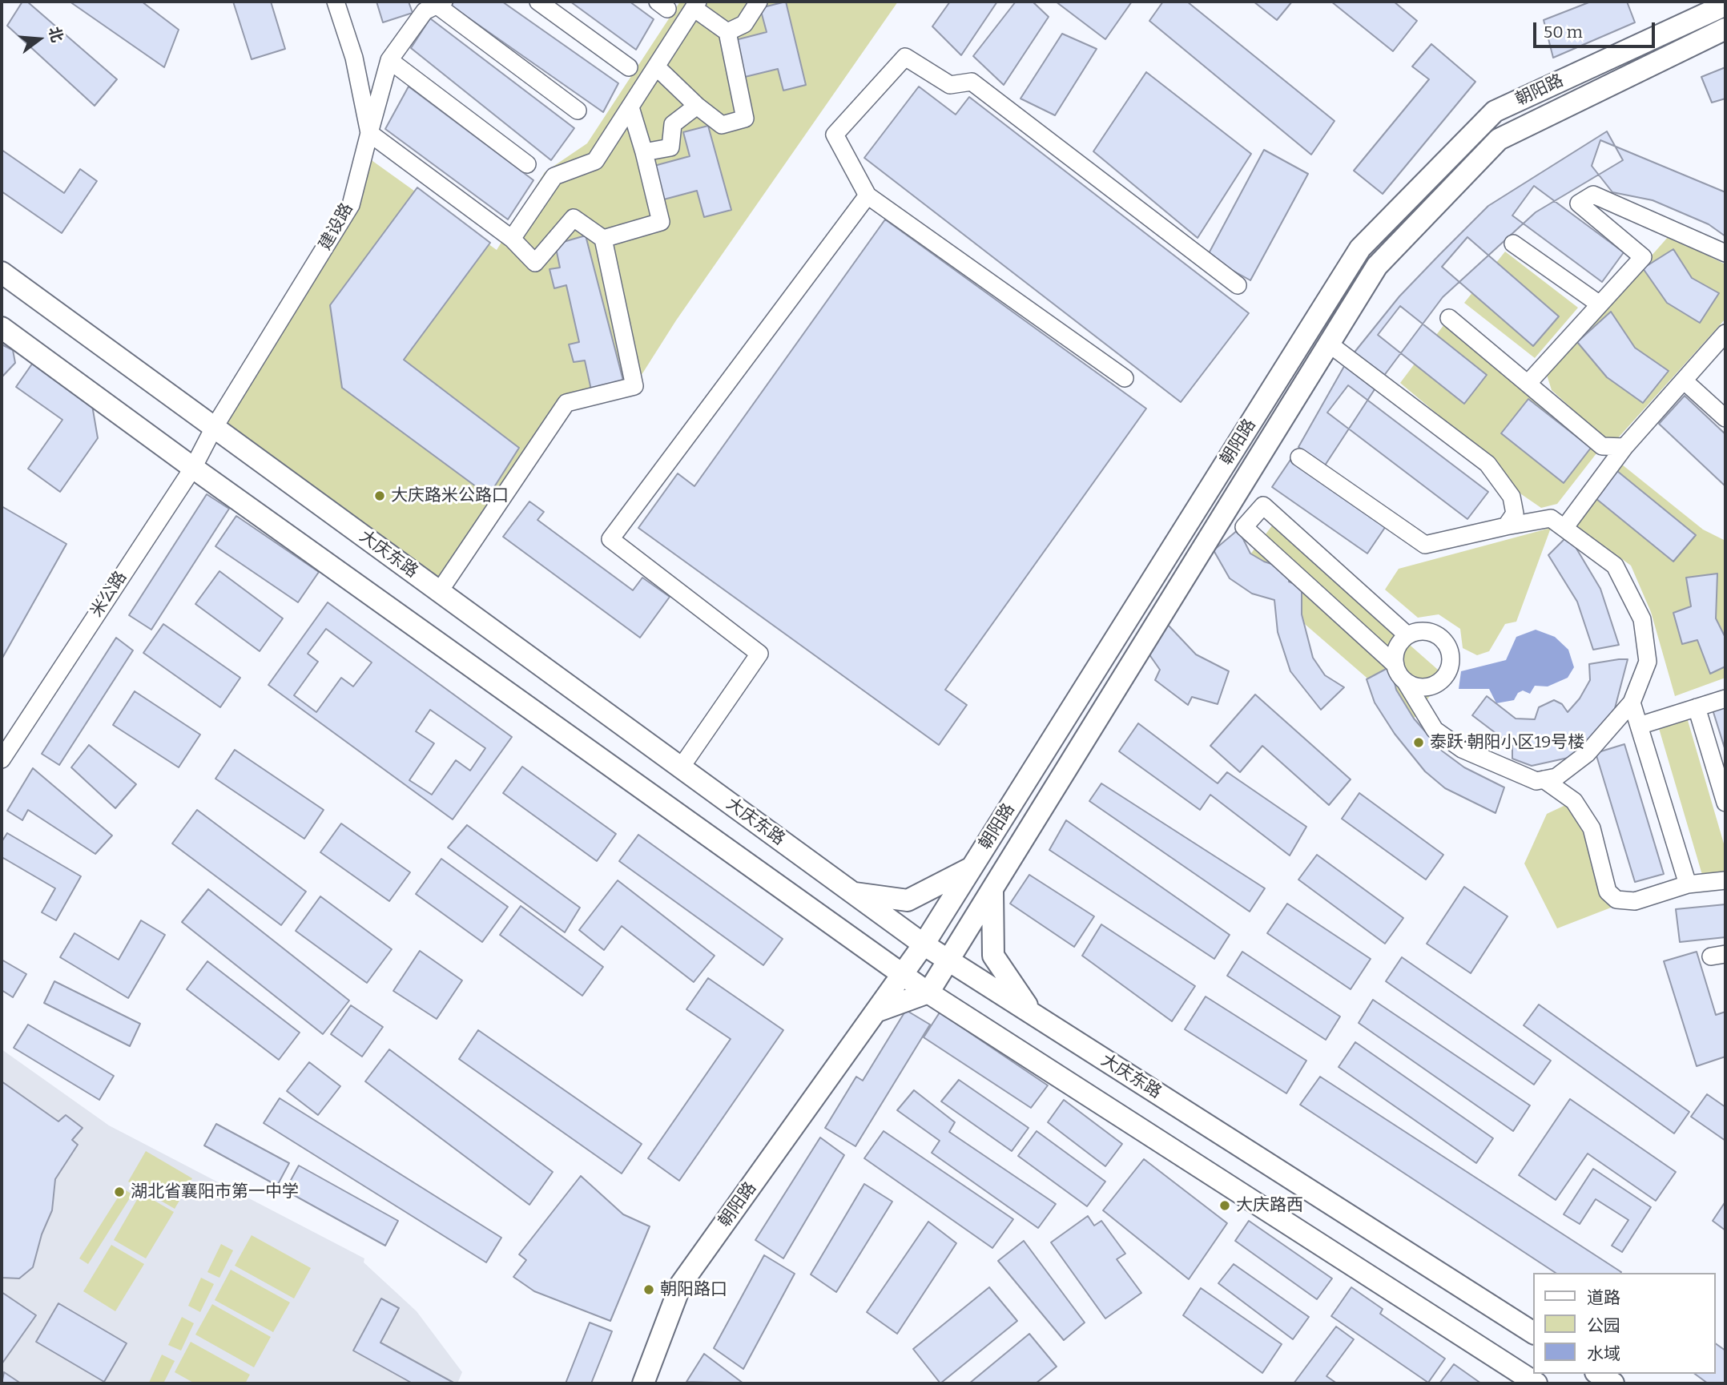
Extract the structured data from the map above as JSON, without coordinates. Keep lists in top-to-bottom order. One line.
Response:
{"streets":{"main road":["朝阳路","大庆东路"],"street":["建设路","米公路"]},"crossings":[["朝阳路","大庆东路"],["建设路","大庆东路"],["建设路","米公路"],["大庆东路","米公路"]],"places":["大庆路米公路口","泰跃·朝阳小区19号楼","湖北省襄阳市第一中学","大庆路西","朝阳路口"],"legend":["道路","公园","水域"],"scale_bar":"50 m","north":"right"}
